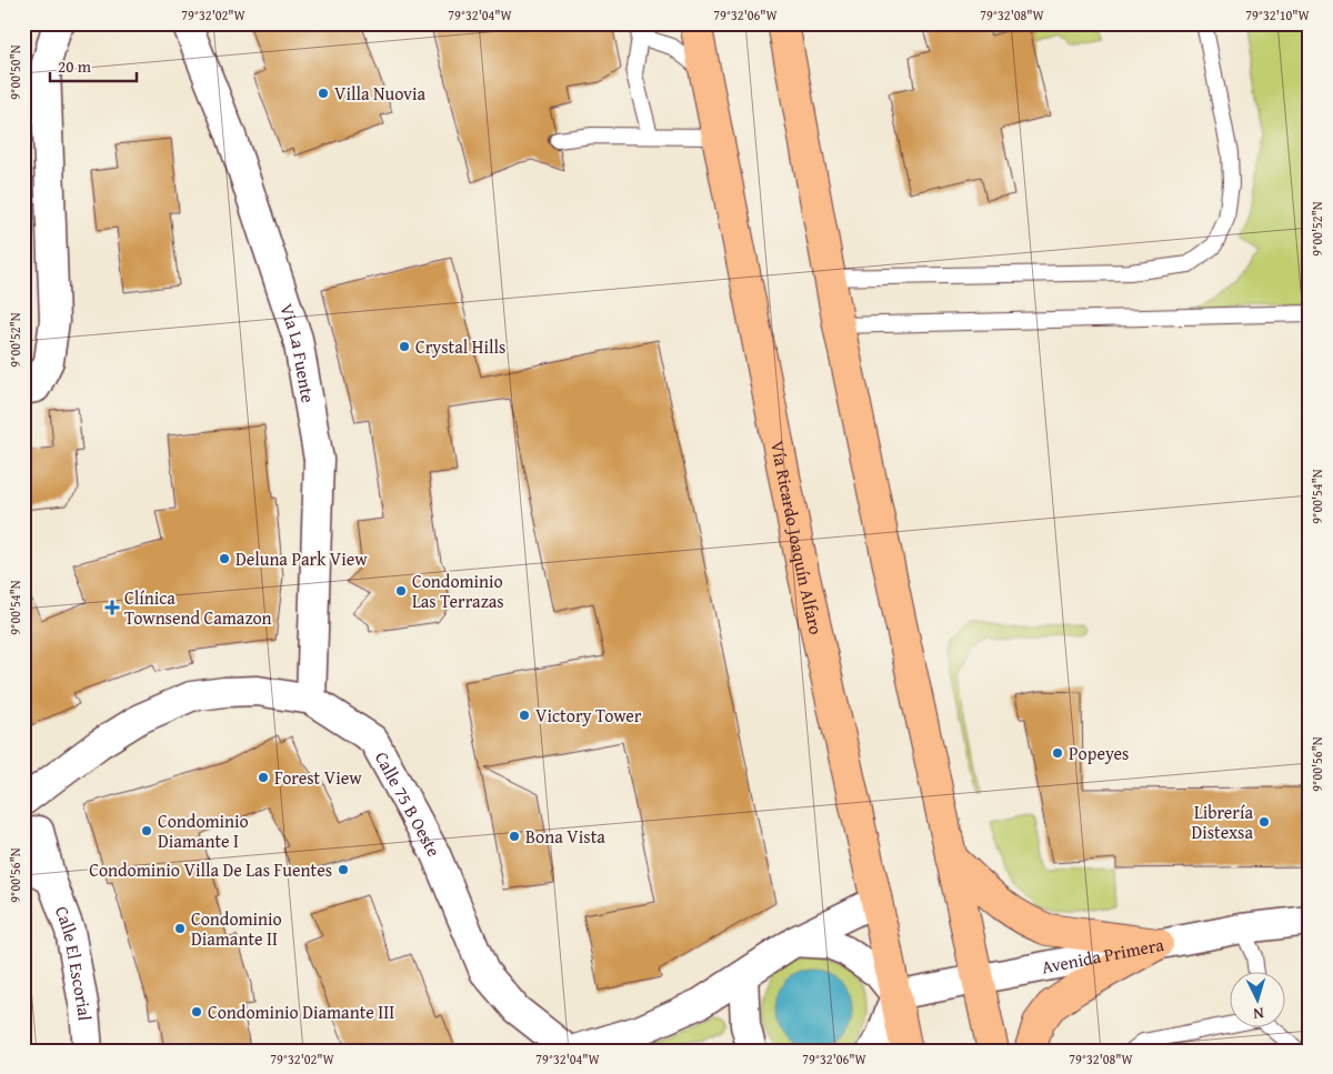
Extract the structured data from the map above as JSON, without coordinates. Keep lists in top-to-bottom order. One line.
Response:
{"streets":{"main road":["Vía Ricardo Joaquín Alfaro"],"street":["Via La Fuente","Calle 75 B Oeste","Avenida Primera","Calle El Escorial"]},"crossings":[["Via La Fuente","Calle 75 B Oeste"],["Vía Ricardo Joaquín Alfaro","Avenida Primera"]],"places":{"other":["Villa Nuovia","Crystal Hills","Deluna Park View","Condominio Las Terrazas","Victory Tower","Popeyes","Forest View","Librería Distexsa","Condominio Diamante I","Bona Vista","Condominio Villa De Las Fuentes","Condominio Diamante II","Condominio Diamante III"],"health":["Clínica Townsend Camazon"]},"scale_bar":"20 m","north":"bottom","coordinates":["79°32'02\"W","79°32'04\"W","79°32'06\"W","79°32'08\"W","79°32'10\"W","9°00'50\"N","9°00'52\"N","9°00'54\"N","9°00'56\"N"]}
